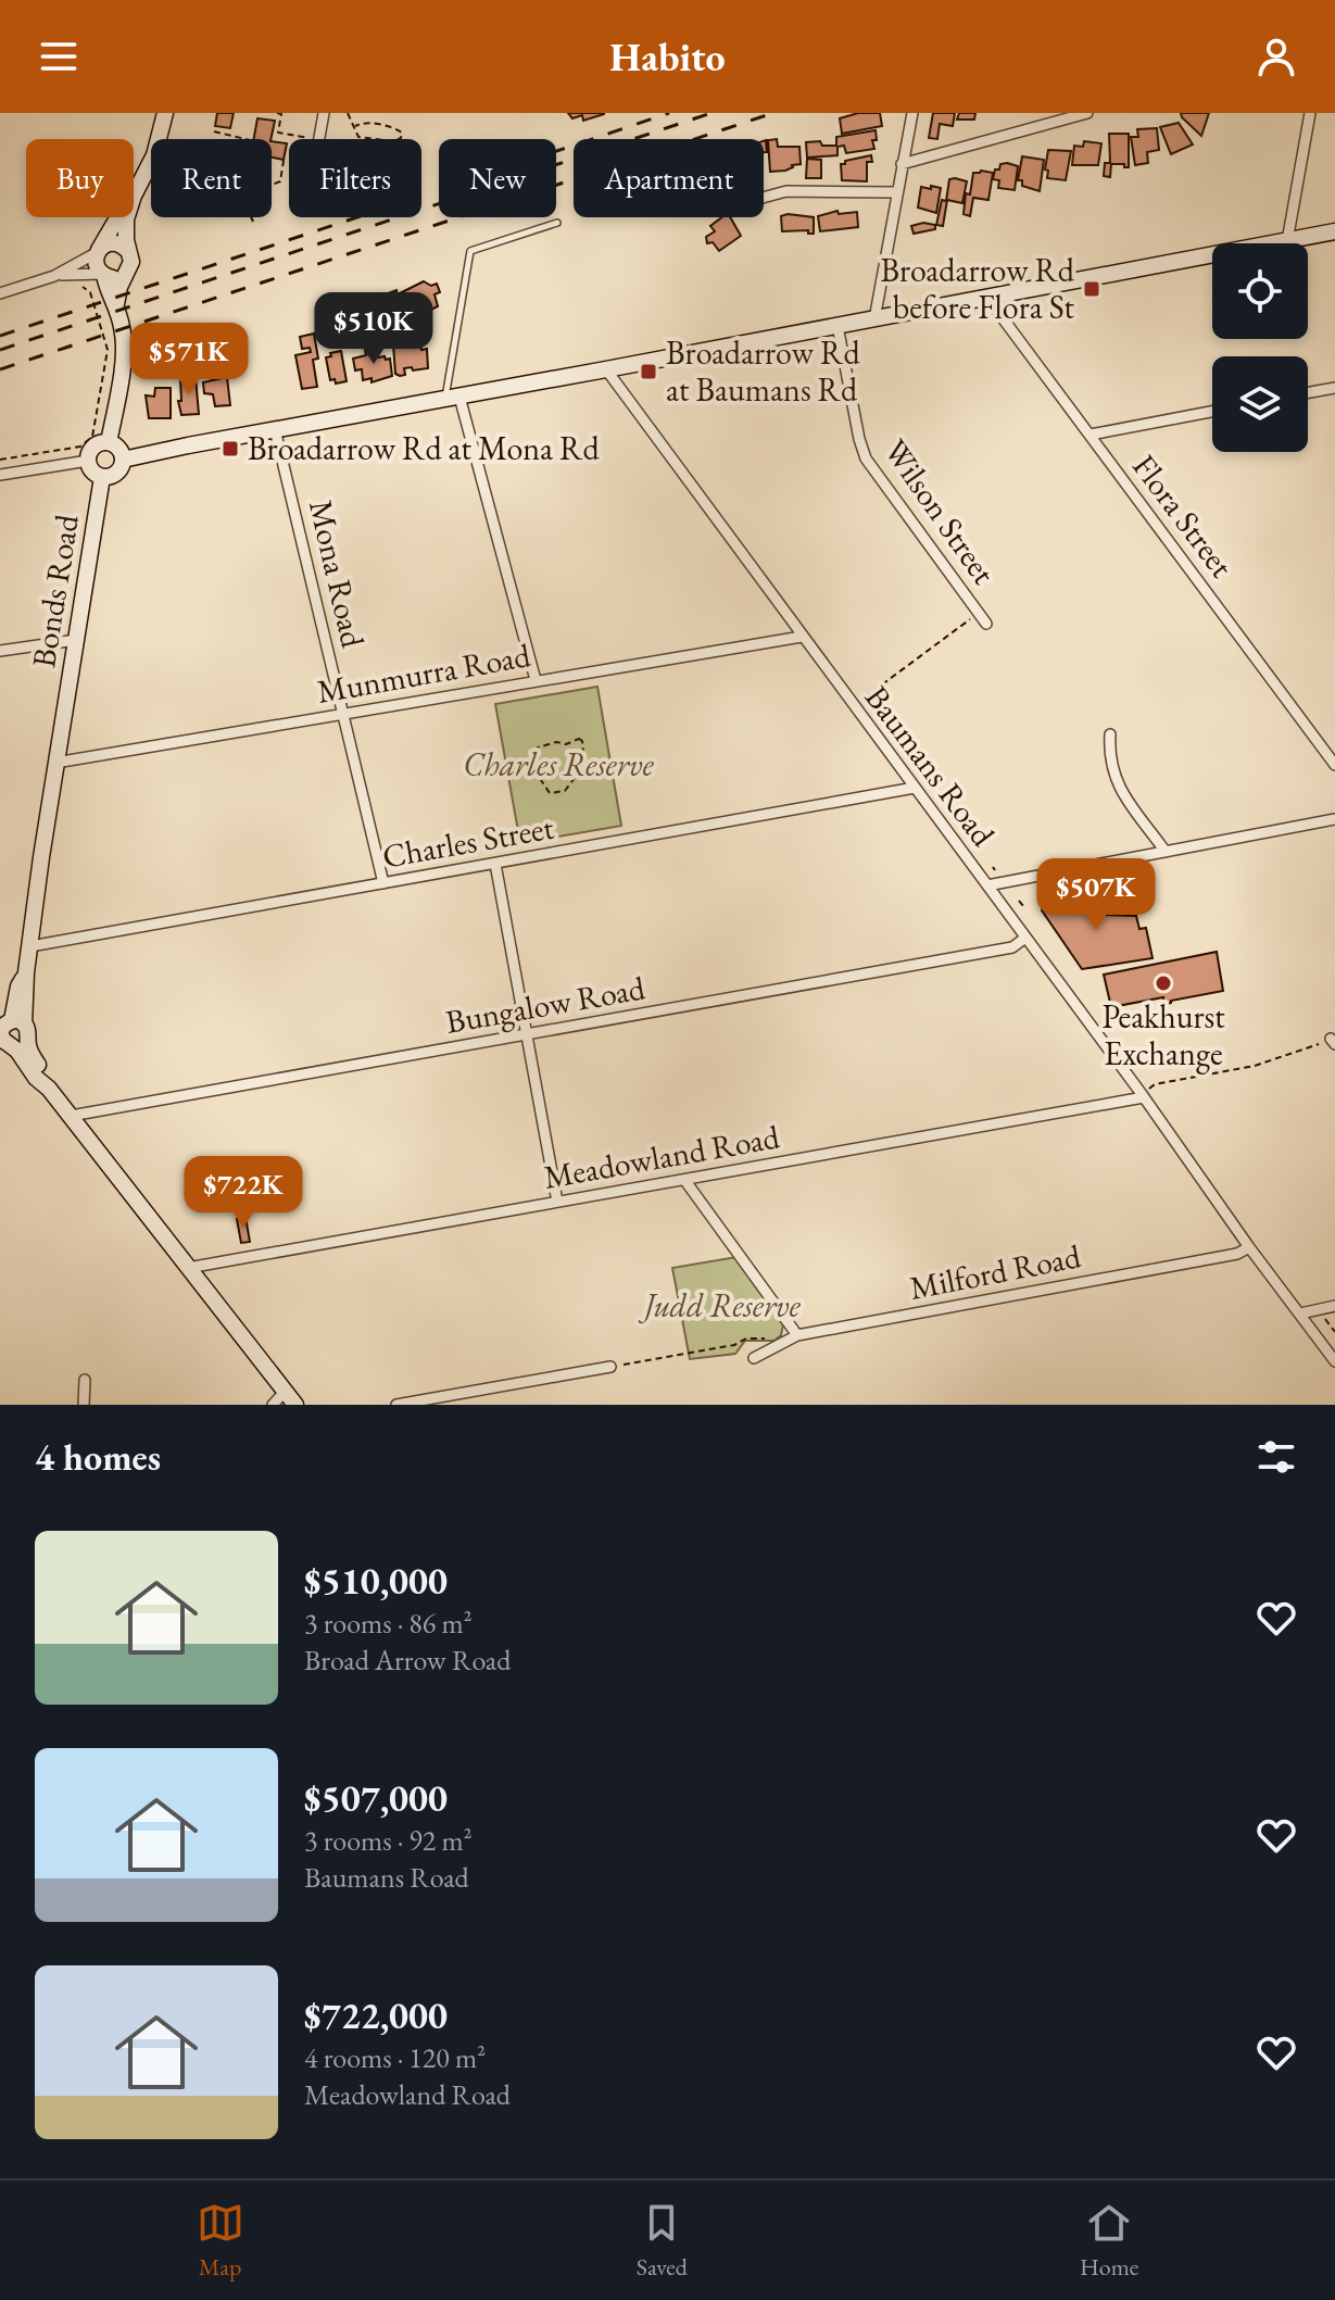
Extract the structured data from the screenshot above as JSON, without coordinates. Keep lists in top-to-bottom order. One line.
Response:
{"streets":{"main road":["Bonds Road"],"street":["Wilson Street","Flora Street","Mona Road","Munmurra Road","Baumans Road","Charles Street","Bungalow Road","Meadowland Road","Milford Road"]},"crossings":[["Mona Road","Munmurra Road"],["Mona Road","Charles Street"],["Bonds Road","Munmurra Road"],["Bonds Road","Charles Street"],["Bonds Road","Bungalow Road"],["Bonds Road","Meadowland Road"],["Munmurra Road","Baumans Road"],["Baumans Road","Charles Street"],["Baumans Road","Bungalow Road"],["Baumans Road","Meadowland Road"],["Baumans Road","Milford Road"]],"parks":["Charles Reserve","Judd Reserve"],"places":{"transit":["Broadarrow Rd before Flora St","Broadarrow Rd at Baumans Rd","Broadarrow Rd at Mona Rd"],"other":["Peakhurst Exchange"]},"page":{"header":"Habito","chip":["Buy","Rent","Filters","New","Apartment"],"price":["$510K","$571K","$507K","$722K"],"heading":"4 homes","list":[{"name":"$510,000","note":"3 rooms · 86 m² · Broad Arrow Road"},{"name":"$507,000","note":"3 rooms · 92 m² · Baumans Road"},{"name":"$722,000","note":"4 rooms · 120 m² · Meadowland Road"}],"tabs":["Map","Saved","Home"]}}
